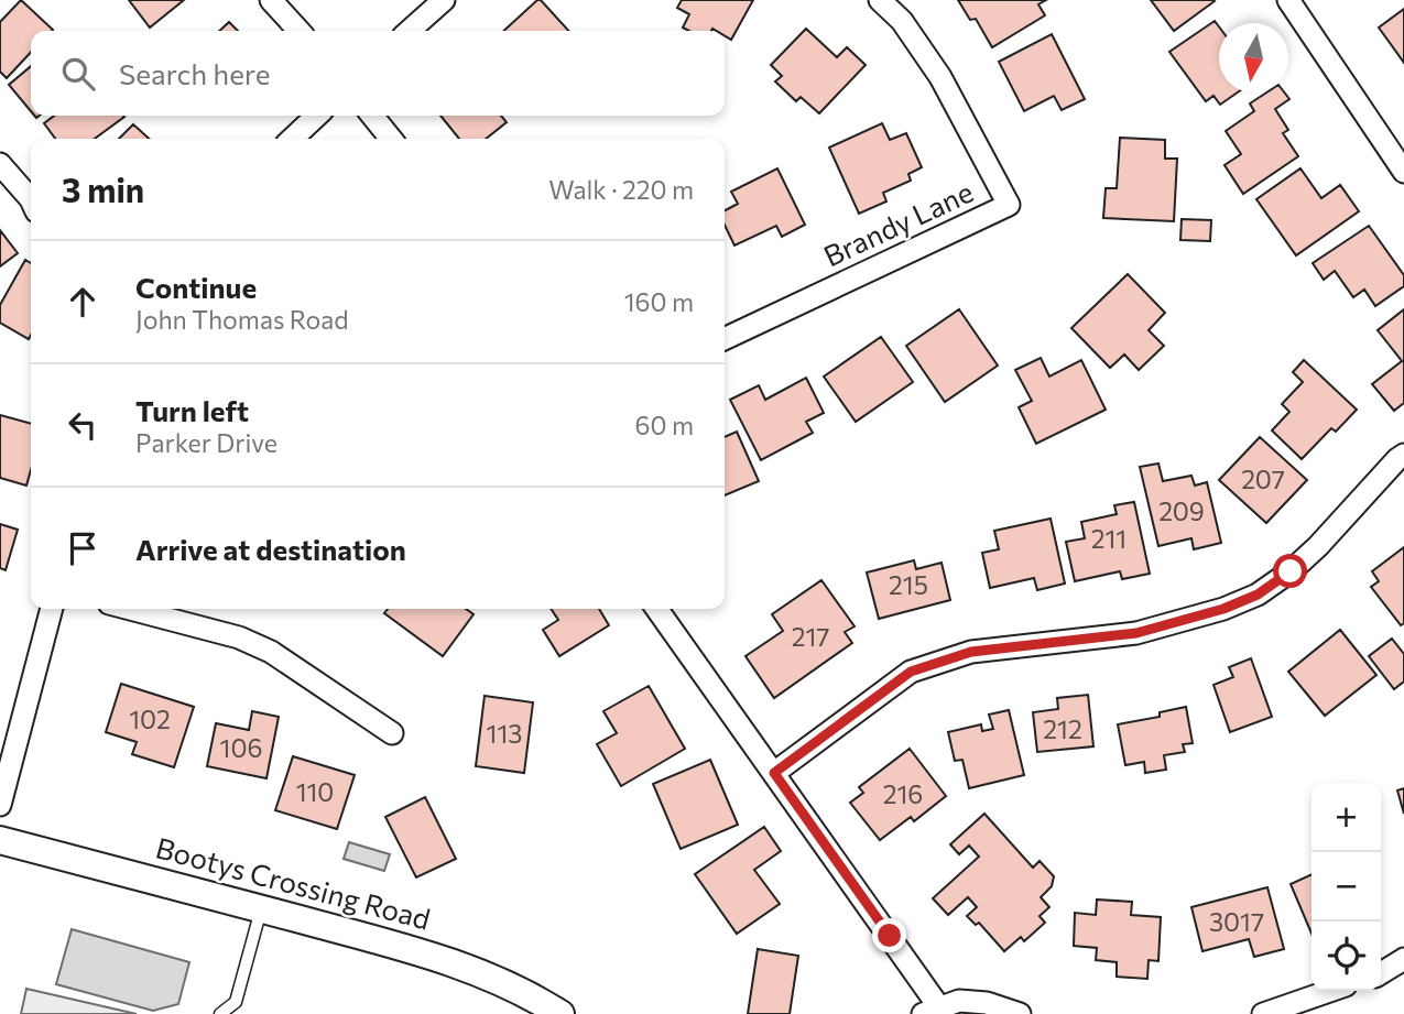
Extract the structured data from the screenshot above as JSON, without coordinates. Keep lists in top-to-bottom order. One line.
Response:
{"streets":{"street":["Brandy Lane","Bootys Crossing Road"]},"house_numbers":["207","209","211","215","217","102","212","113","106","110","216","3017"],"north":"bottom","page":{"search":"Search here","heading":["3 min","Walk · 220 m"],"list":[["Continue","John Thomas Road","160 m"],["Turn left","Parker Drive","60 m"],"Arrive at destination"],"map_buttons":["+","−"]}}
